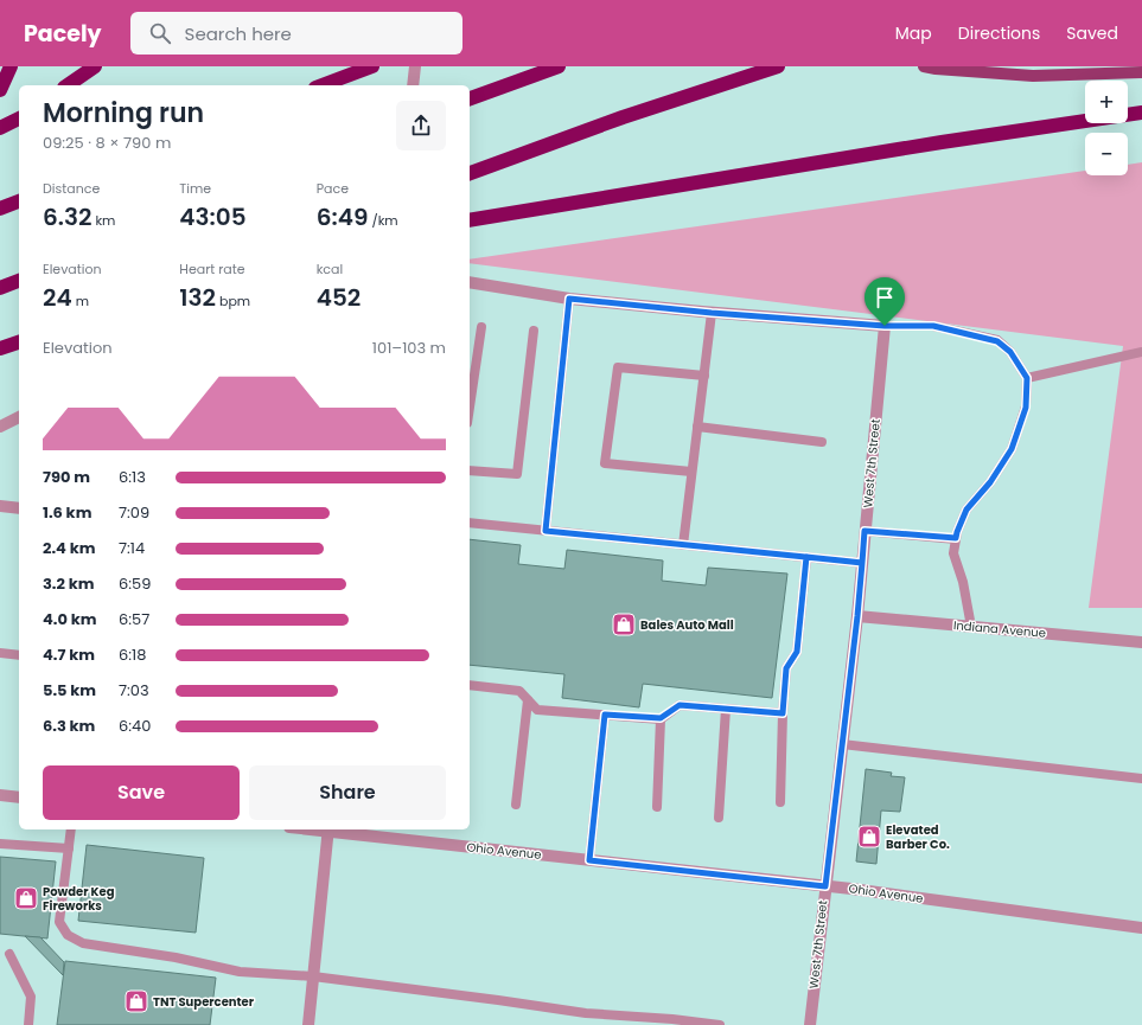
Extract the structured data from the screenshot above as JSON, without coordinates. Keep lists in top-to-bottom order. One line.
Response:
{"streets":{"street":["West 7th Street","Indiana Avenue","Ohio Avenue"]},"crossings":[["West 7th Street","Indiana Avenue"],["West 7th Street","Ohio Avenue"]],"places":{"shop":["Bales Auto Mall","Elevated Barber Co.","Powder Keg Fireworks","TNT Supercenter"]},"page":{"header":"Pacely","search":"Search here","nav":["Map","Directions","Saved"],"map_buttons":["+","−"],"heading":["Morning run","09:25 · 8 × 790 m"],"stats":[["Distance","6.32 km"],["Time","43:05"],["Pace","6:49 /km"],["Elevation","24 m"],["Heart rate","132 bpm"],["kcal","452"]],"chart":["Elevation","101–103 m"],"list":[{"name":"790 m","note":"6:13"},{"name":"1.6 km","note":"7:09"},{"name":"2.4 km","note":"7:14"},{"name":"3.2 km","note":"6:59"},{"name":"4.0 km","note":"6:57"},{"name":"4.7 km","note":"6:18"},{"name":"5.5 km","note":"7:03"},{"name":"6.3 km","note":"6:40"}],"buttons":["Save","Share"]}}
